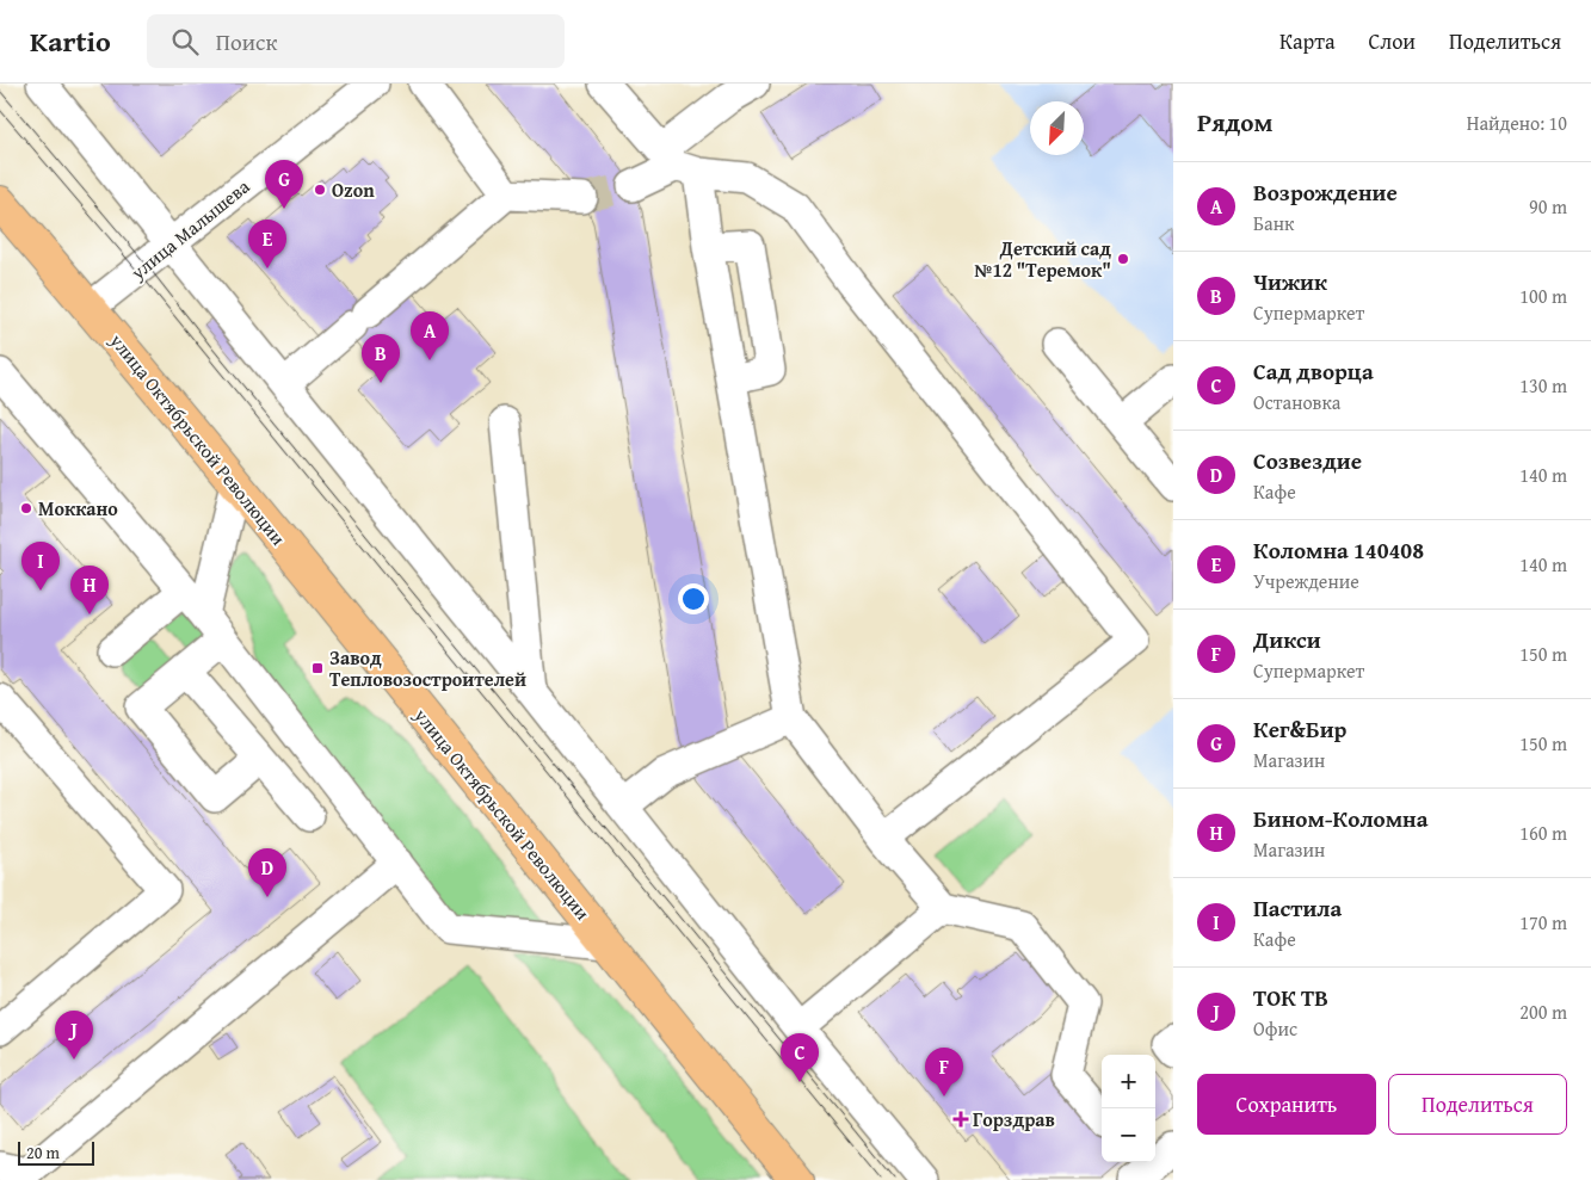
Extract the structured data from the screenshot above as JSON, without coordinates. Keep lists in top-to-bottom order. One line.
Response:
{"streets":{"main road":["улица Октябрьской Революции"],"street":["улица Малышева"]},"crossings":[["улица Малышева","улица Октябрьской Революции"]],"places":{"other":["Ozon","Детский сад №12 \"Теремок\"","Моккано"],"transit":["Завод Тепловозостроителей"],"health":["Горздрав"]},"scale_bar":"20 m","north":"bottom left","page":{"header":"Kartio","search":"Поиск","nav":["Карта","Слои","Поделиться"],"heading":["Рядом","Найдено: 10"],"pins":["G","E","A","B","I","H","D","J","C","F"],"list":[{"mark":"A","name":"Возрождение","note":"Банк","value":"90 m"},{"mark":"B","name":"Чижик","note":"Супермаркет","value":"100 m"},{"mark":"C","name":"Сад дворца","note":"Остановка","value":"130 m"},{"mark":"D","name":"Созвездие","note":"Кафе","value":"140 m"},{"mark":"E","name":"Коломна 140408","note":"Учреждение","value":"140 m"},{"mark":"F","name":"Дикси","note":"Супермаркет","value":"150 m"},{"mark":"G","name":"Кег&Бир","note":"Магазин","value":"150 m"},{"mark":"H","name":"Бином-Коломна","note":"Магазин","value":"160 m"},{"mark":"I","name":"Пастила","note":"Кафе","value":"170 m"},{"mark":"J","name":"ТОК ТВ","note":"Офис","value":"200 m"}],"map_buttons":["+","−"],"buttons":["Сохранить","Поделиться"],"scale":"20 m"}}
